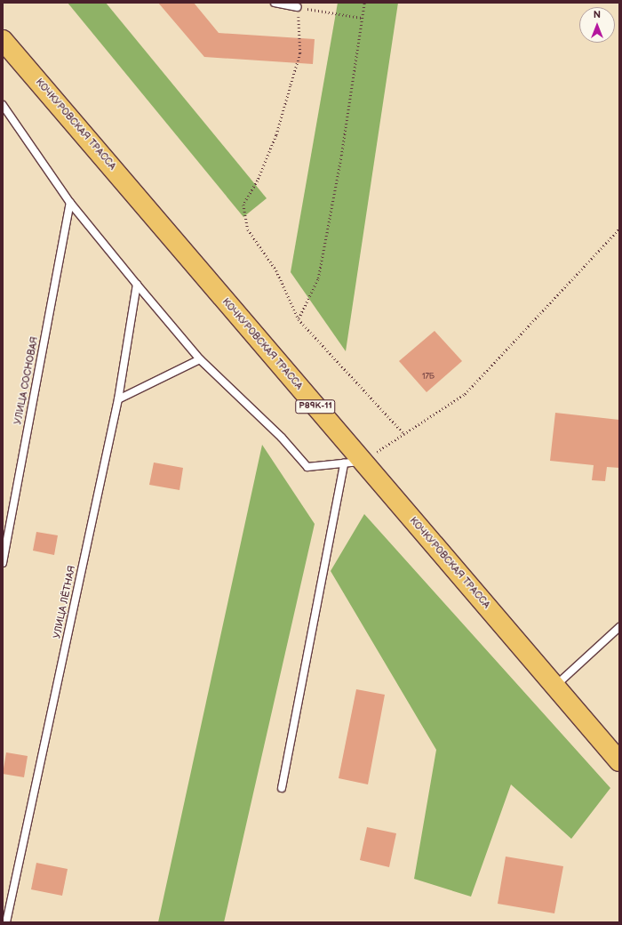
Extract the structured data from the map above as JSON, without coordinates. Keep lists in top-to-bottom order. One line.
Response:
{"streets":{"main road":["КОЧКУРОВСКАЯ ТРАССА","Р89К-11"],"lane":["УЛИЦА СОСНОВАЯ","УЛИЦА ЛЁТНАЯ"]},"house_numbers":["17Б"],"north":"top"}
